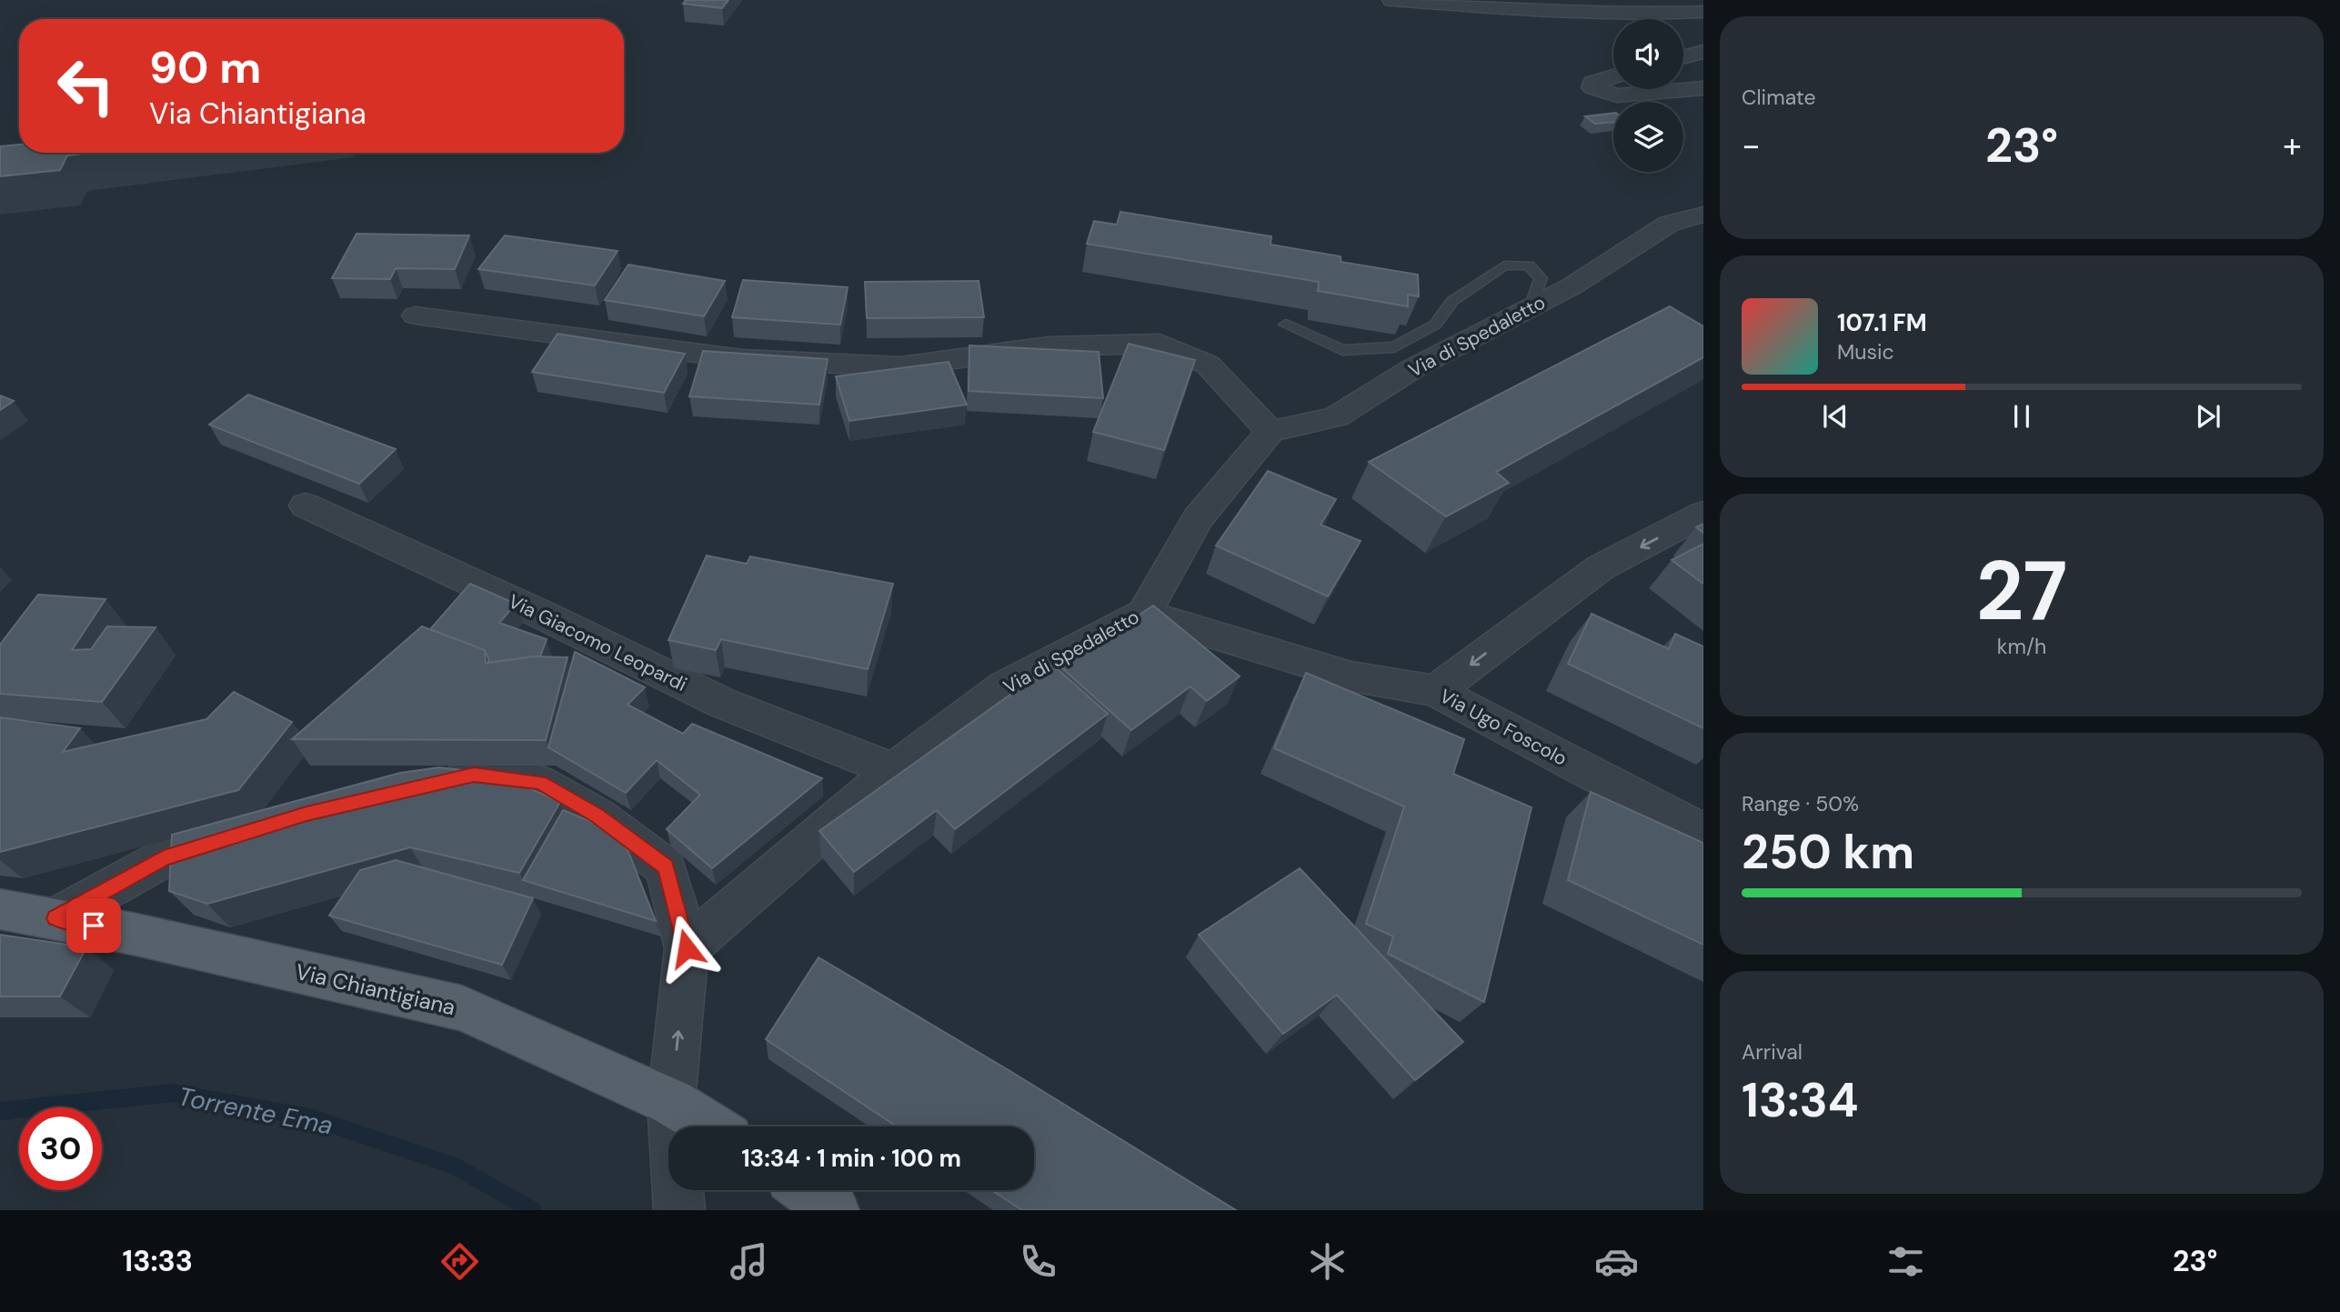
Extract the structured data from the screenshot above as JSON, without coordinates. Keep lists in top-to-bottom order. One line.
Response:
{"streets":{"main road":["Via Chiantigiana"],"street":["Via di Spedaletto","Via Giacomo Leopardi","Via Ugo Foscolo"]},"crossings":[["Via di Spedaletto","Via Giacomo Leopardi"],["Via di Spedaletto","Via Ugo Foscolo"]],"water":["Torrente Ema"],"page":{"tile":["Climate",["27","km/h"],["Range · 50%","250 km"],["Arrival","13:34"]],"turn":["90 m","Via Chiantigiana"],"heat":["−","23°","+"],"song":["107.1 FM","Music"],"limit":"30","trip":"13:34 · 1 min · 100 m","tabs":["13:33","23°"]}}
